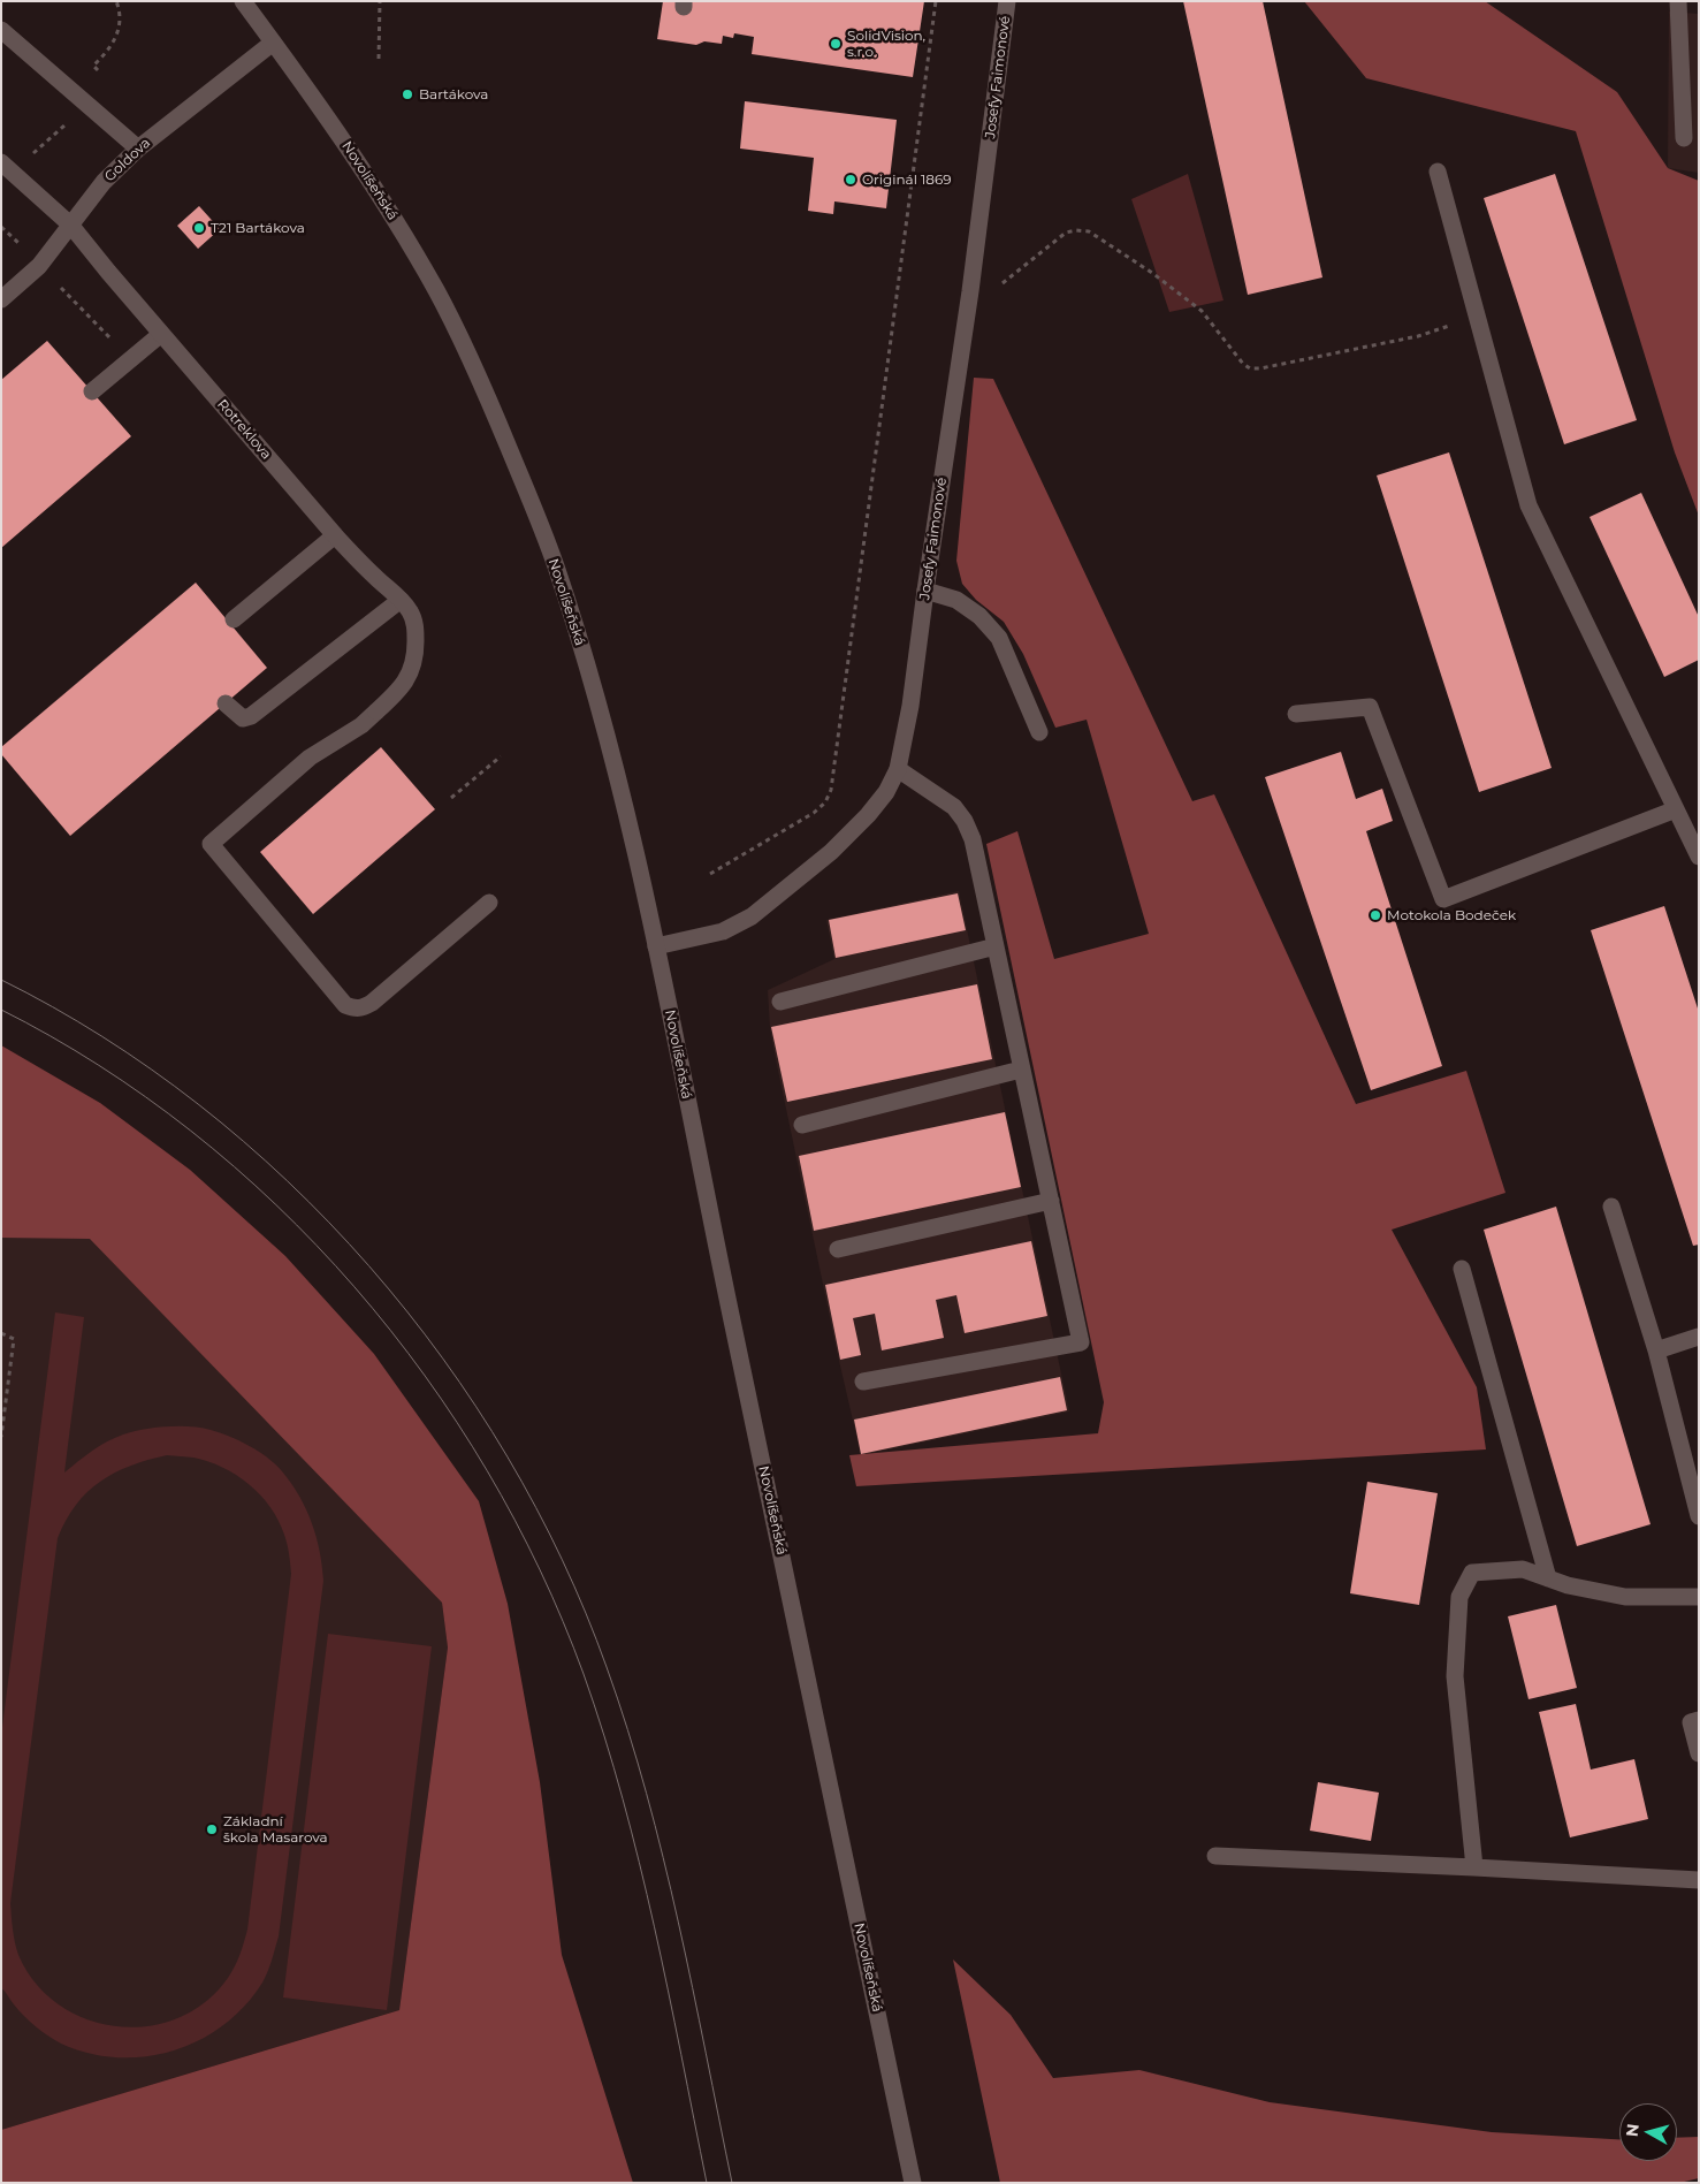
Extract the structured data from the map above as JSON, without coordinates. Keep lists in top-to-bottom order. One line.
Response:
{"streets":{"street":["Josefy Faimonové","Goldova","Novolíšeňská","Rotreklova"]},"crossings":[["Josefy Faimonové","Novolíšeňská"],["Goldova","Novolíšeňská"],["Goldova","Rotreklova"]],"places":["SolidVision, s.r.o.","Bartákova","Originál 1869","T21 Bartákova","Motokola Bodeček","Základní škola Masarova"],"north":"left"}
